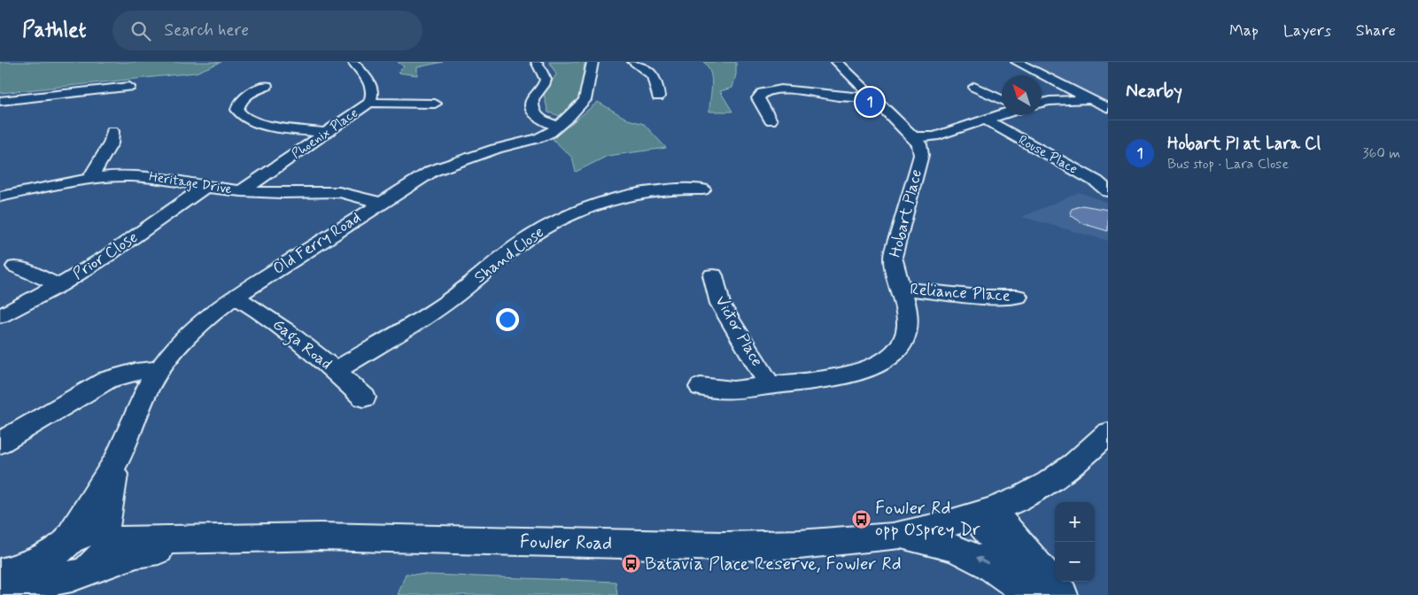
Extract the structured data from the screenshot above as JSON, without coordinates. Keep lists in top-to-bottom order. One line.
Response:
{"streets":{"street":["Phoenix Place","Rouse Place","Heritage Drive","Hobart Place","Old Ferry Road","Shand Close","Prior Close","Reliance Place","Victor Place","Gaga Road","Fowler Road"]},"crossings":[["Phoenix Place","Heritage Drive"],["Heritage Drive","Old Ferry Road"],["Heritage Drive","Prior Close"],["Hobart Place","Reliance Place"],["Hobart Place","Victor Place"],["Old Ferry Road","Gaga Road"],["Old Ferry Road","Fowler Road"],["Shand Close","Gaga Road"]],"places":{"bus stop":["Fowler Rd opp Osprey Dr","Batavia Place Reserve, Fowler Rd"]},"north":"top left","page":{"header":"Pathlet","search":"Search here","nav":["Map","Layers","Share"],"heading":"Nearby","pins":"1","list":[{"mark":"1","name":"Hobart Pl at Lara Cl","note":"Bus stop · Lara Close","value":"360 m"}],"map_buttons":["+","−"]}}
